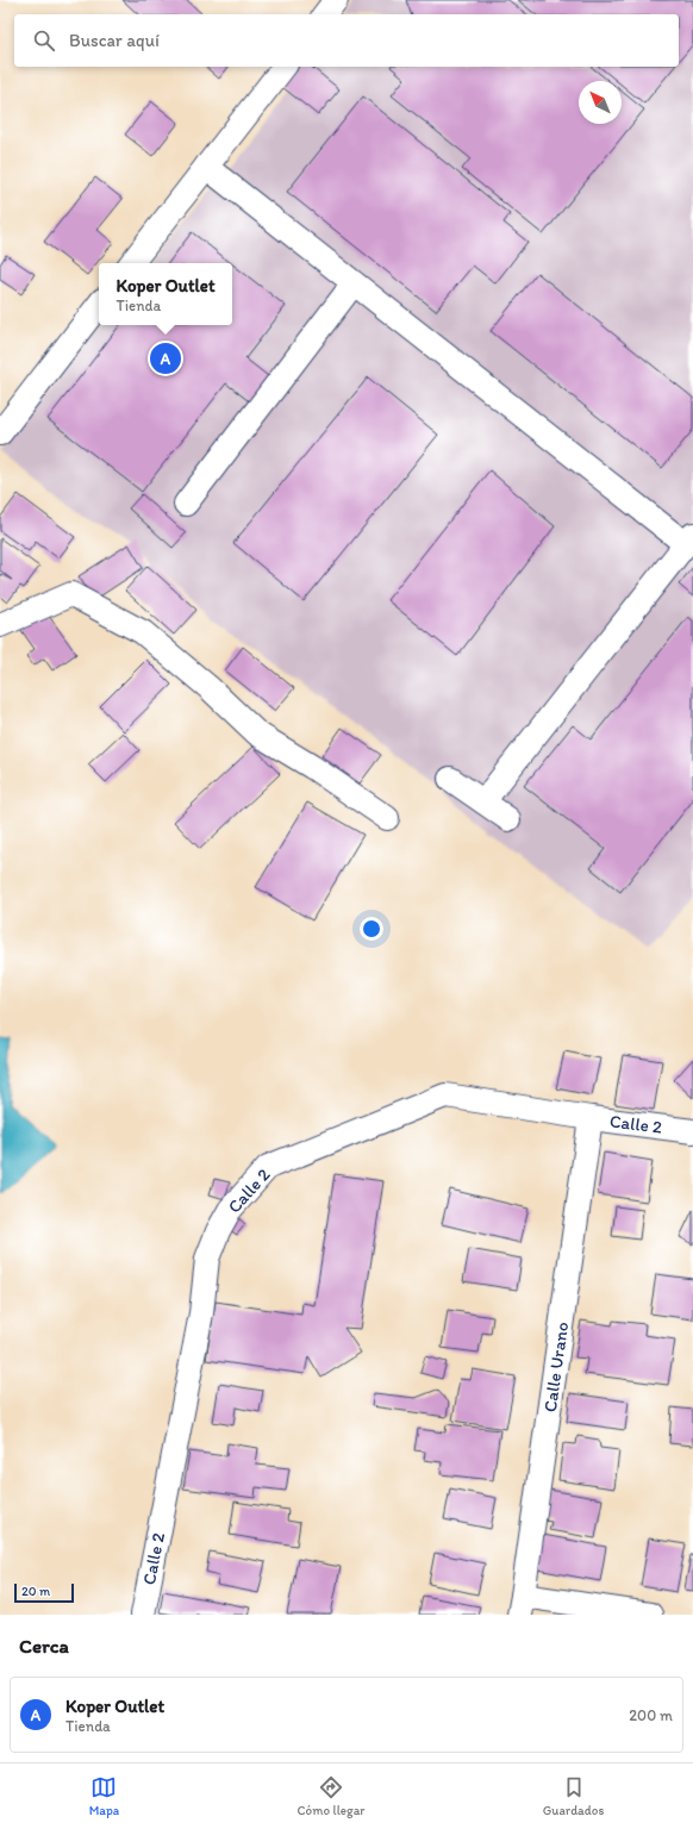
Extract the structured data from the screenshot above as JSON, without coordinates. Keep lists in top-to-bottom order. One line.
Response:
{"streets":{"street":["Calle 2","Calle Urano"]},"crossings":[["Calle 2","Calle Urano"]],"scale_bar":"20 m","north":"top left","page":{"search":"Buscar aquí","popup":["Koper Outlet","Tienda"],"pins":"A","scale":"20 m","heading":"Cerca","list":[{"mark":"A","name":"Koper Outlet","note":"Tienda","value":"200 m"}],"nav":["Mapa","Cómo llegar","Guardados"]}}
